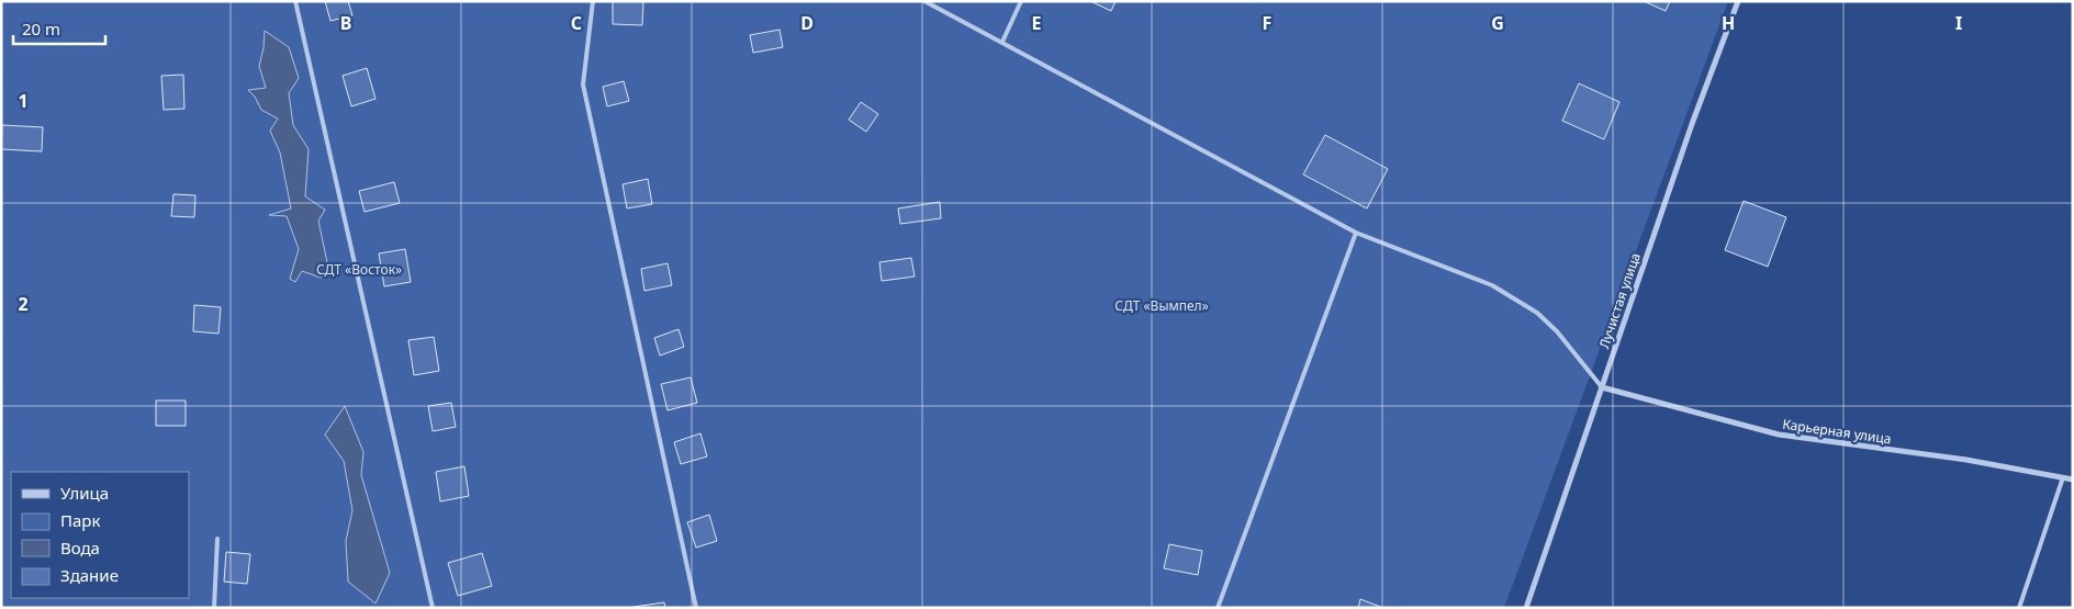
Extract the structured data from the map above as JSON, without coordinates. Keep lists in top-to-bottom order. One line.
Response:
{"streets":{"street":["Лучистая улица","Карьерная улица"]},"crossings":[["Лучистая улица","Карьерная улица"]],"parks":["СДТ «Восток»","СДТ «Вымпел»"],"legend":["Улица","Парк","Вода","Здание"],"scale_bar":"20 m","grid":{"columns":["B","C","D","E","F","G","H","I"],"rows":["1","2"]}}
